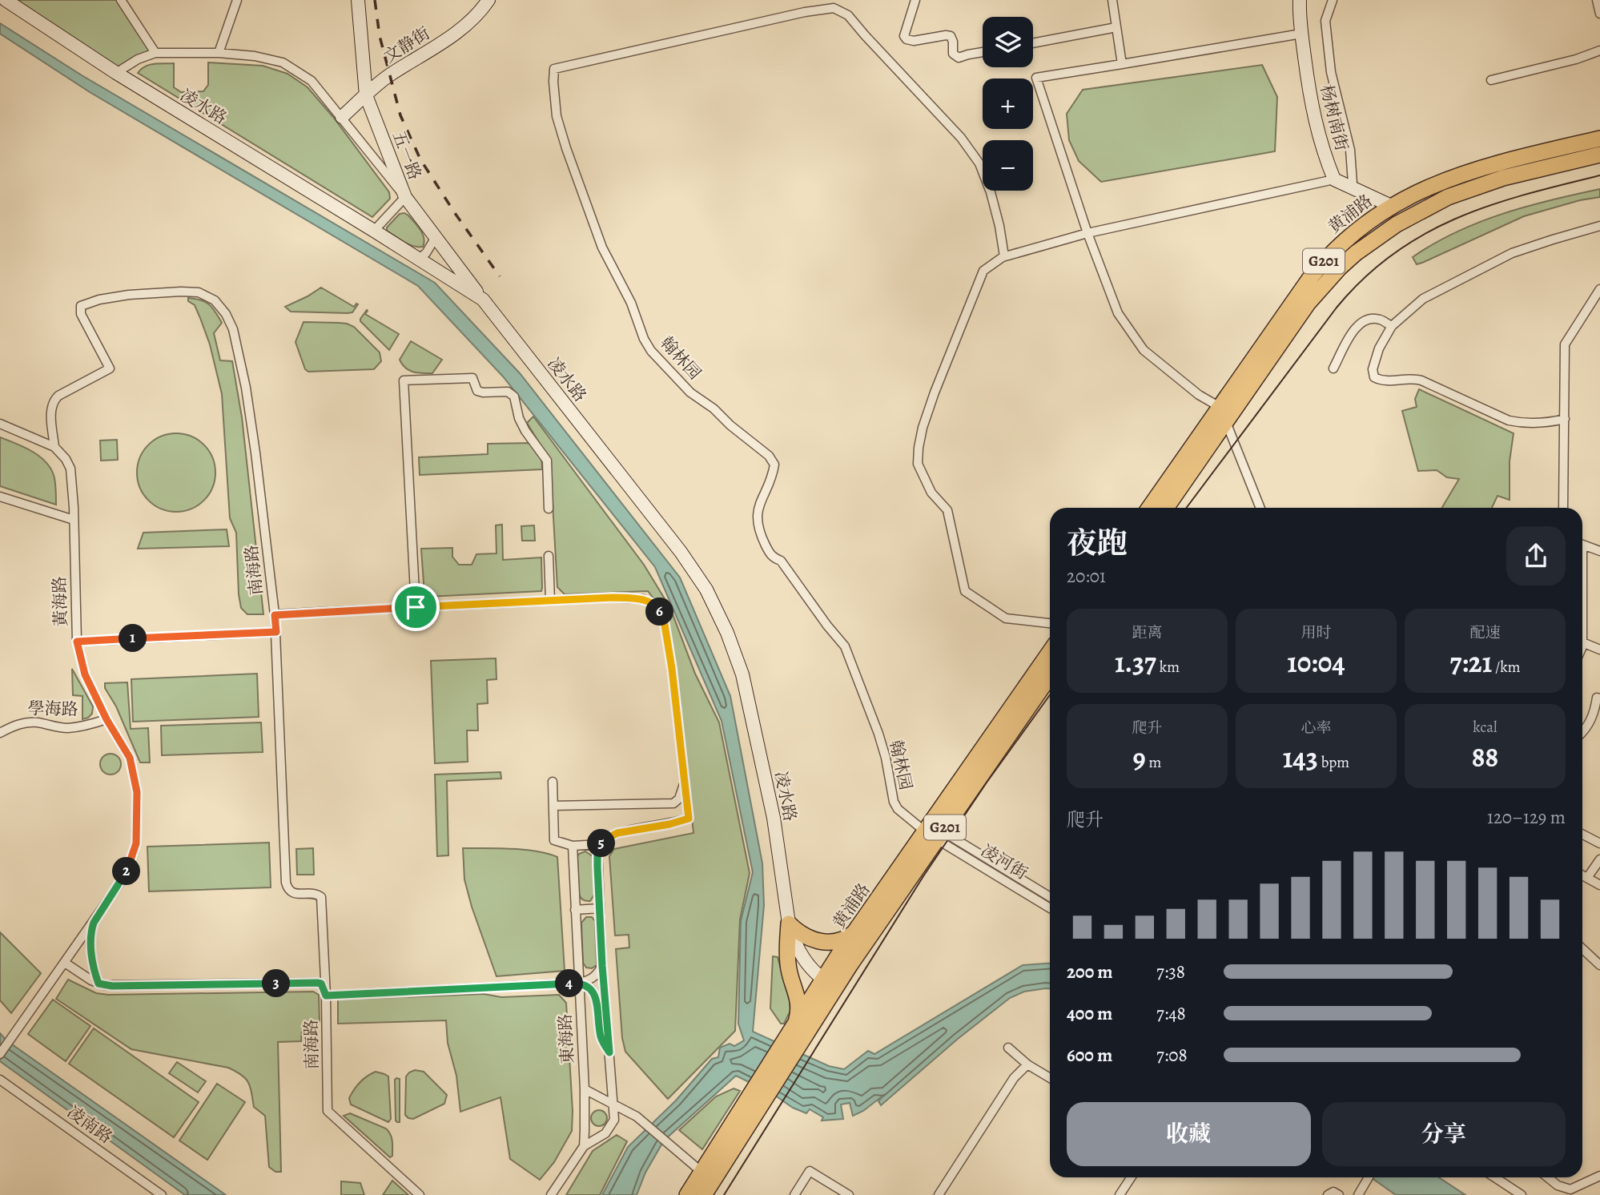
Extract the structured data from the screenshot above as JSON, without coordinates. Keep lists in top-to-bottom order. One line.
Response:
{"streets":{"highway":["黄浦路","G201"],"main road":["文静街","凌水路","杨树南街","五一路"],"street":["翰林园","南海路","黃海路","學海路","凌河街","東海路","凌南路"]},"crossings":[["文静街","五一路"],["凌水路","五一路"],["凌水路","黄浦路"],["黄浦路","翰林园"],["黄浦路","凌河街"],["翰林园","凌河街"],["南海路","黃海路"],["黃海路","學海路"]],"page":{"map_buttons":["+","−"],"heading":["夜跑","20:01"],"pins":["6","1","5","2","3","4"],"stats":[["距离","1.37 km"],["用时","10:04"],["配速","7:21 /km"],["爬升","9 m"],["心率","143 bpm"],["kcal","88"]],"chart":["爬升","120–129 m"],"list":[{"name":"200 m","note":"7:38"},{"name":"400 m","note":"7:48"},{"name":"600 m","note":"7:08"}],"buttons":["收藏","分享"]}}
